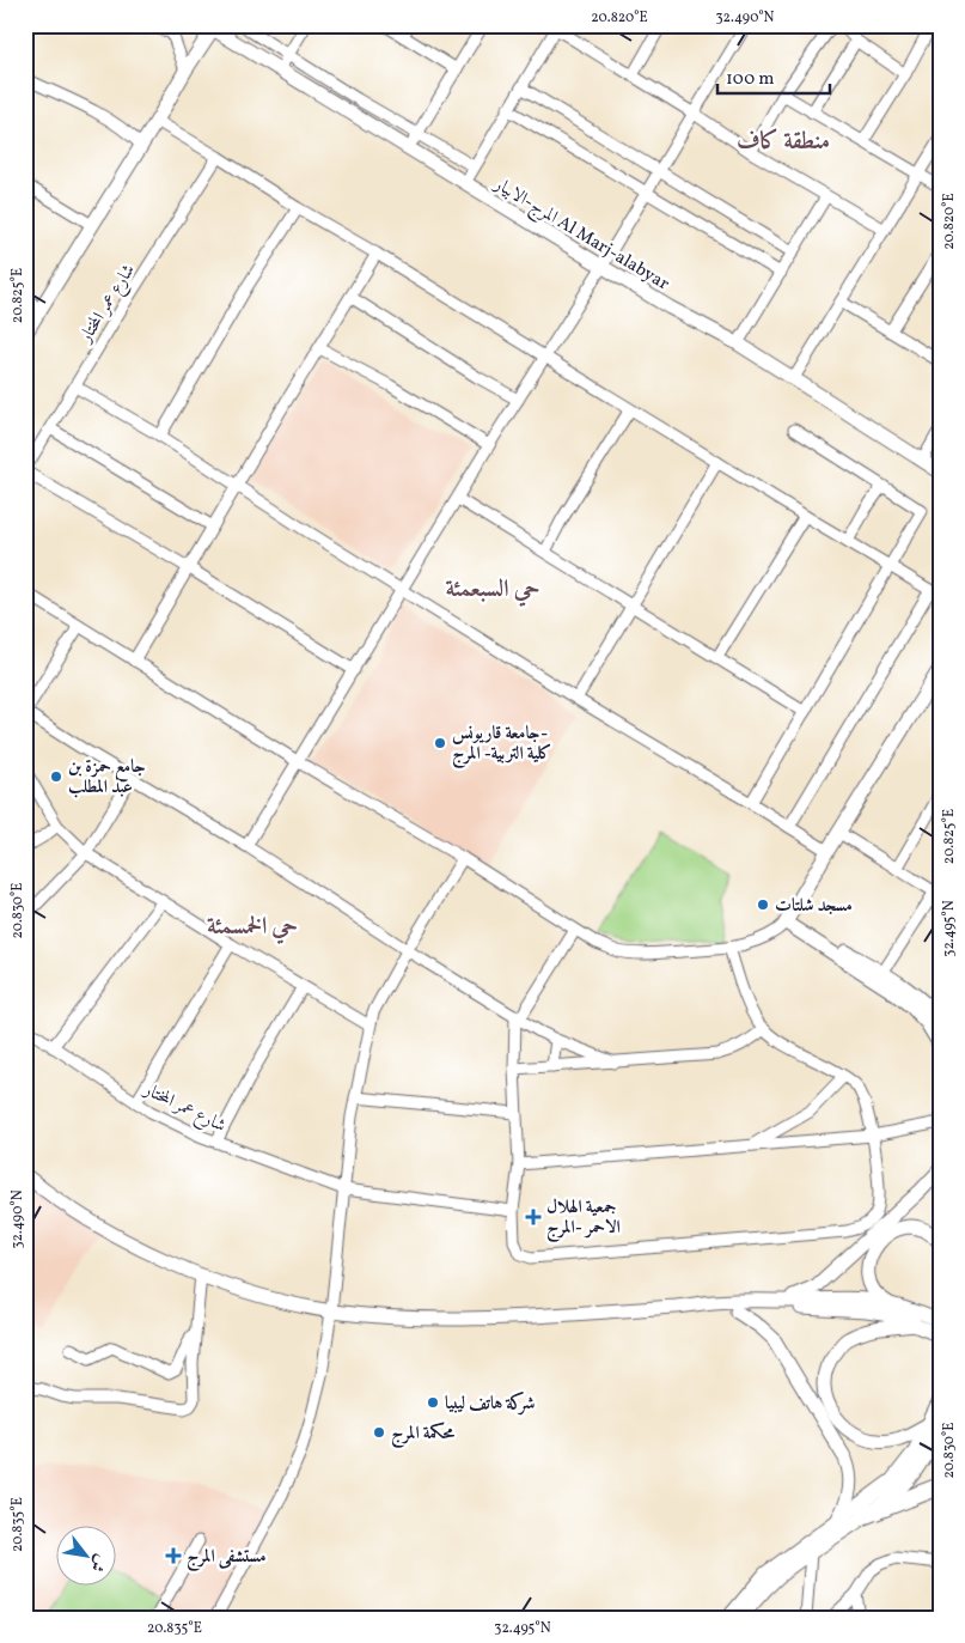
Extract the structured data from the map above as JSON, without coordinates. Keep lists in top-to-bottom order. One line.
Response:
{"streets":{"main road":["المرج-الابيار Al Marj-alabyar"],"street":["شارع عمر المختار"]},"districts":["منطقة كاف","حي السبعمئة","حي الخمسمئة"],"places":{"other":["جامعة قاريونس- كلية التربية- المرج","جامع حمزة بن عبد المطلب","مسجد شلتات","شركة هاتف ليبيا","محكمة المرج"],"health":["جمعية الهلال الاحمر -المرج","مستشفى المرج"]},"scale_bar":"100 m","north":"bottom right","coordinates":["20.820°E","32.490°N","20.825°E","20.830°E","32.495°N","20.835°E"]}
